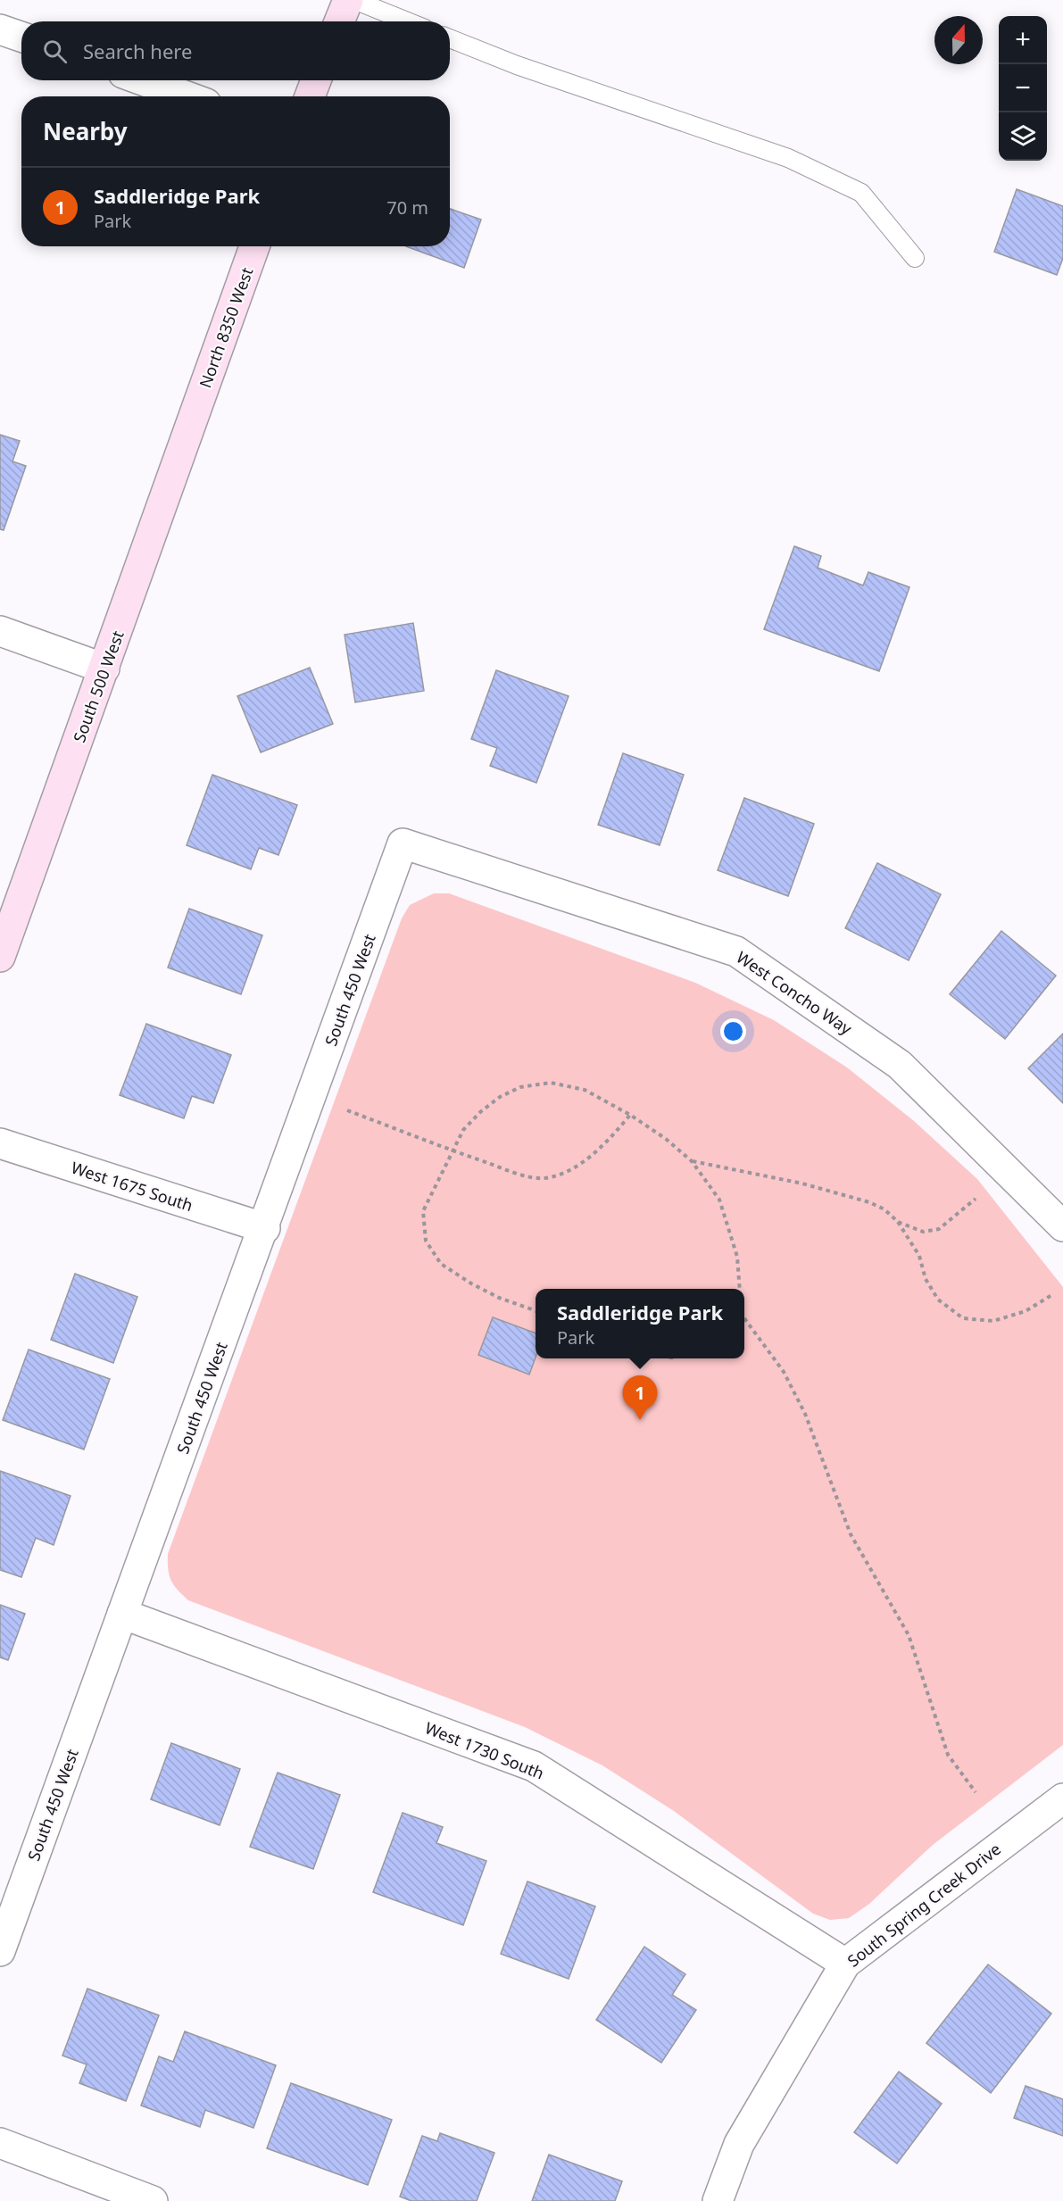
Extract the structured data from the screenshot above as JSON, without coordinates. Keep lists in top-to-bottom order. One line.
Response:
{"streets":{"street":["North 8350 West","South 500 West","South 450 West","West Concho Way","West 1675 South","West 1730 South","South Spring Creek Drive"]},"crossings":[["North 8350 West","South 500 West"],["South 450 West","West Concho Way"],["South 450 West","West 1675 South"],["South 450 West","West 1730 South"],["West 1730 South","South Spring Creek Drive"]],"north":"top","page":{"map_buttons":["+","−"],"search":"Search here","heading":"Nearby","list":[{"mark":"1","name":"Saddleridge Park","note":"Park","value":"70 m"}],"popup":["Saddleridge Park","Park"],"pins":"1"}}
